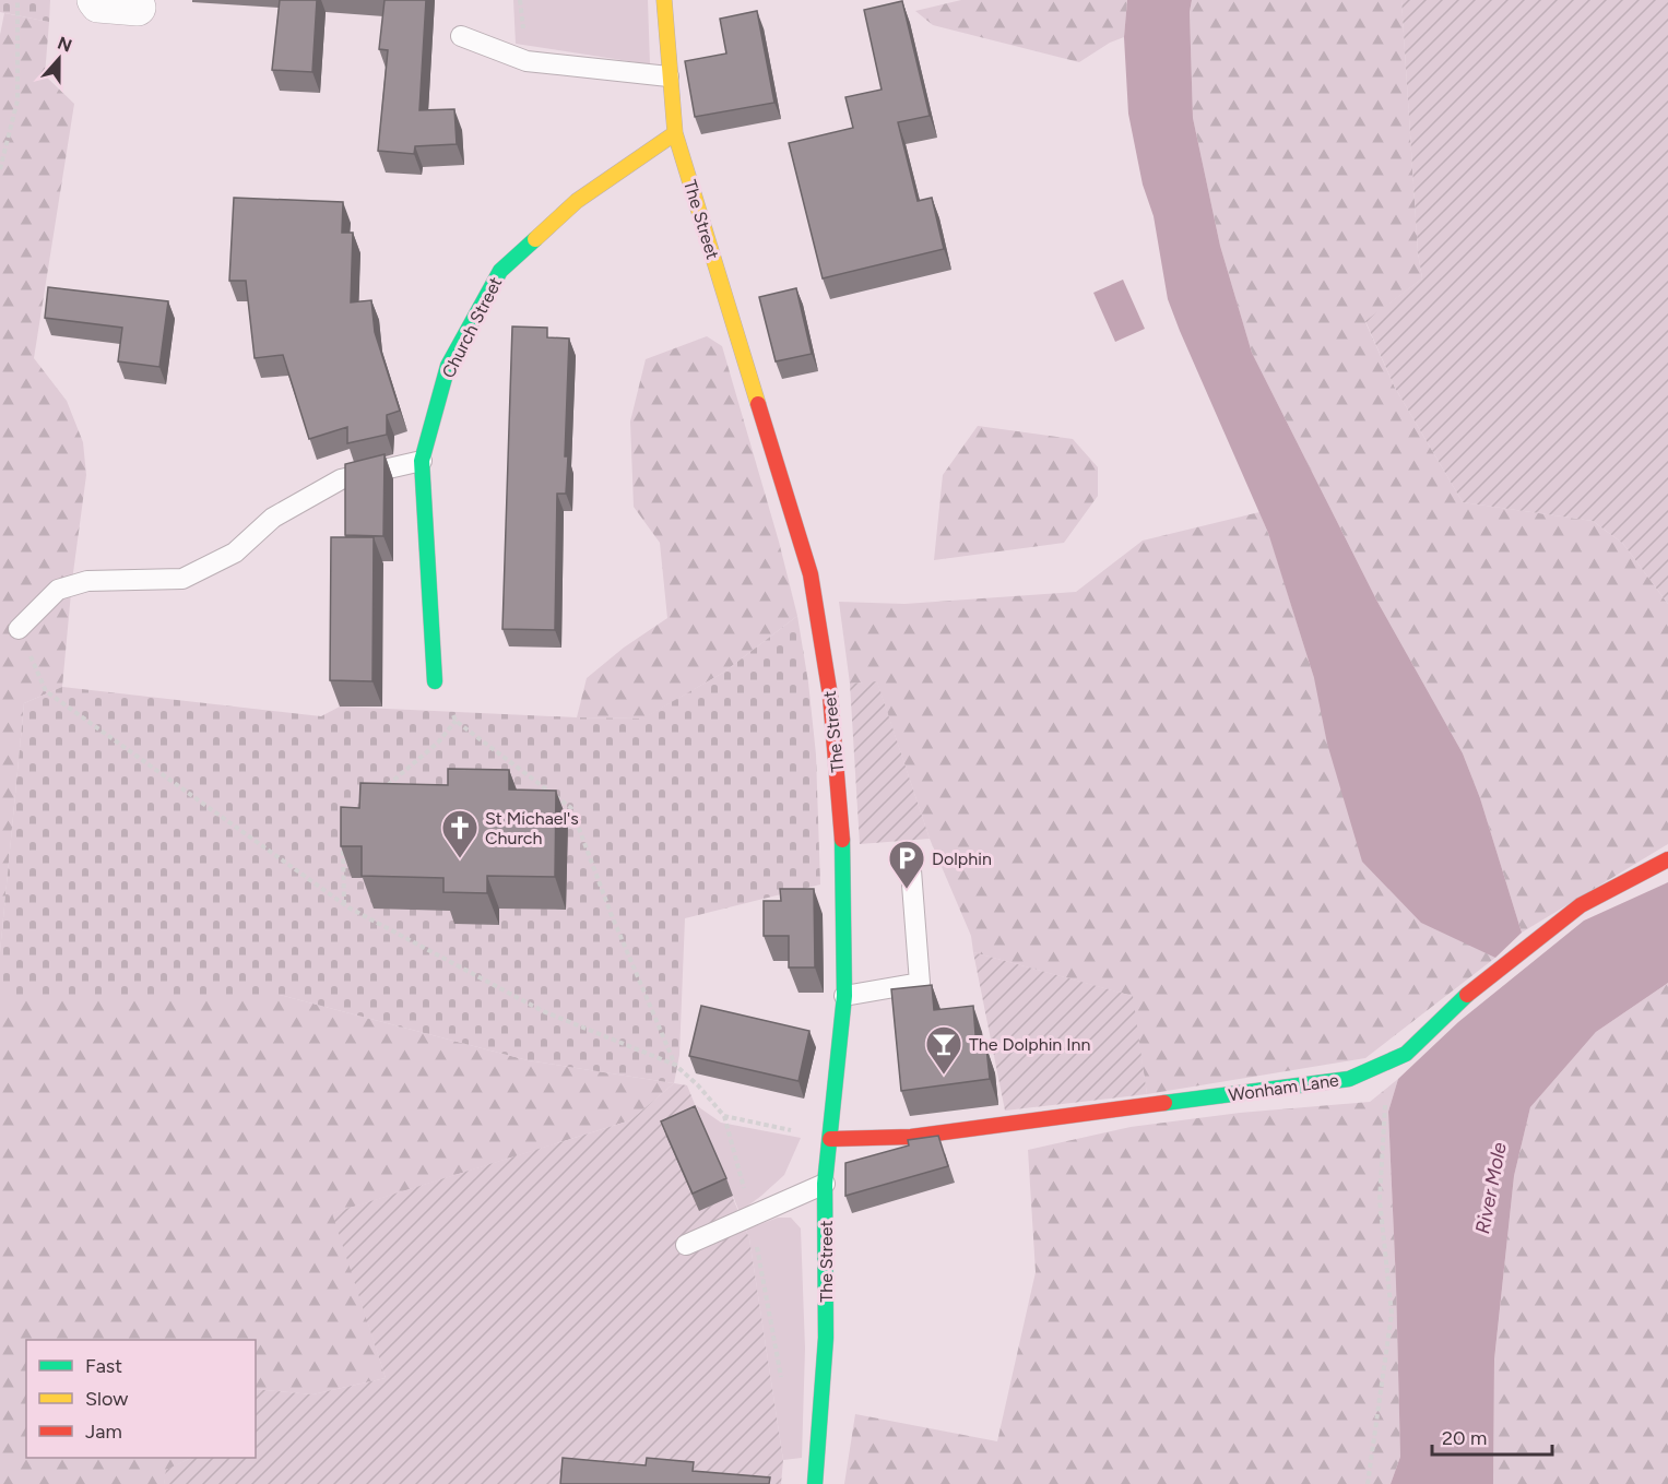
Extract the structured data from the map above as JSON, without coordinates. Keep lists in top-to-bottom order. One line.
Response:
{"streets":{"street":["The Street","Church Street","Wonham Lane"]},"crossings":[["The Street","Church Street"],["The Street","Wonham Lane"]],"water":["River Mole"],"places":{"church":["St Michael's Church"],"parking":["Dolphin"],"bar":["The Dolphin Inn"]},"legend":["Fast","Slow","Jam"],"scale_bar":"20 m","north":"top"}
